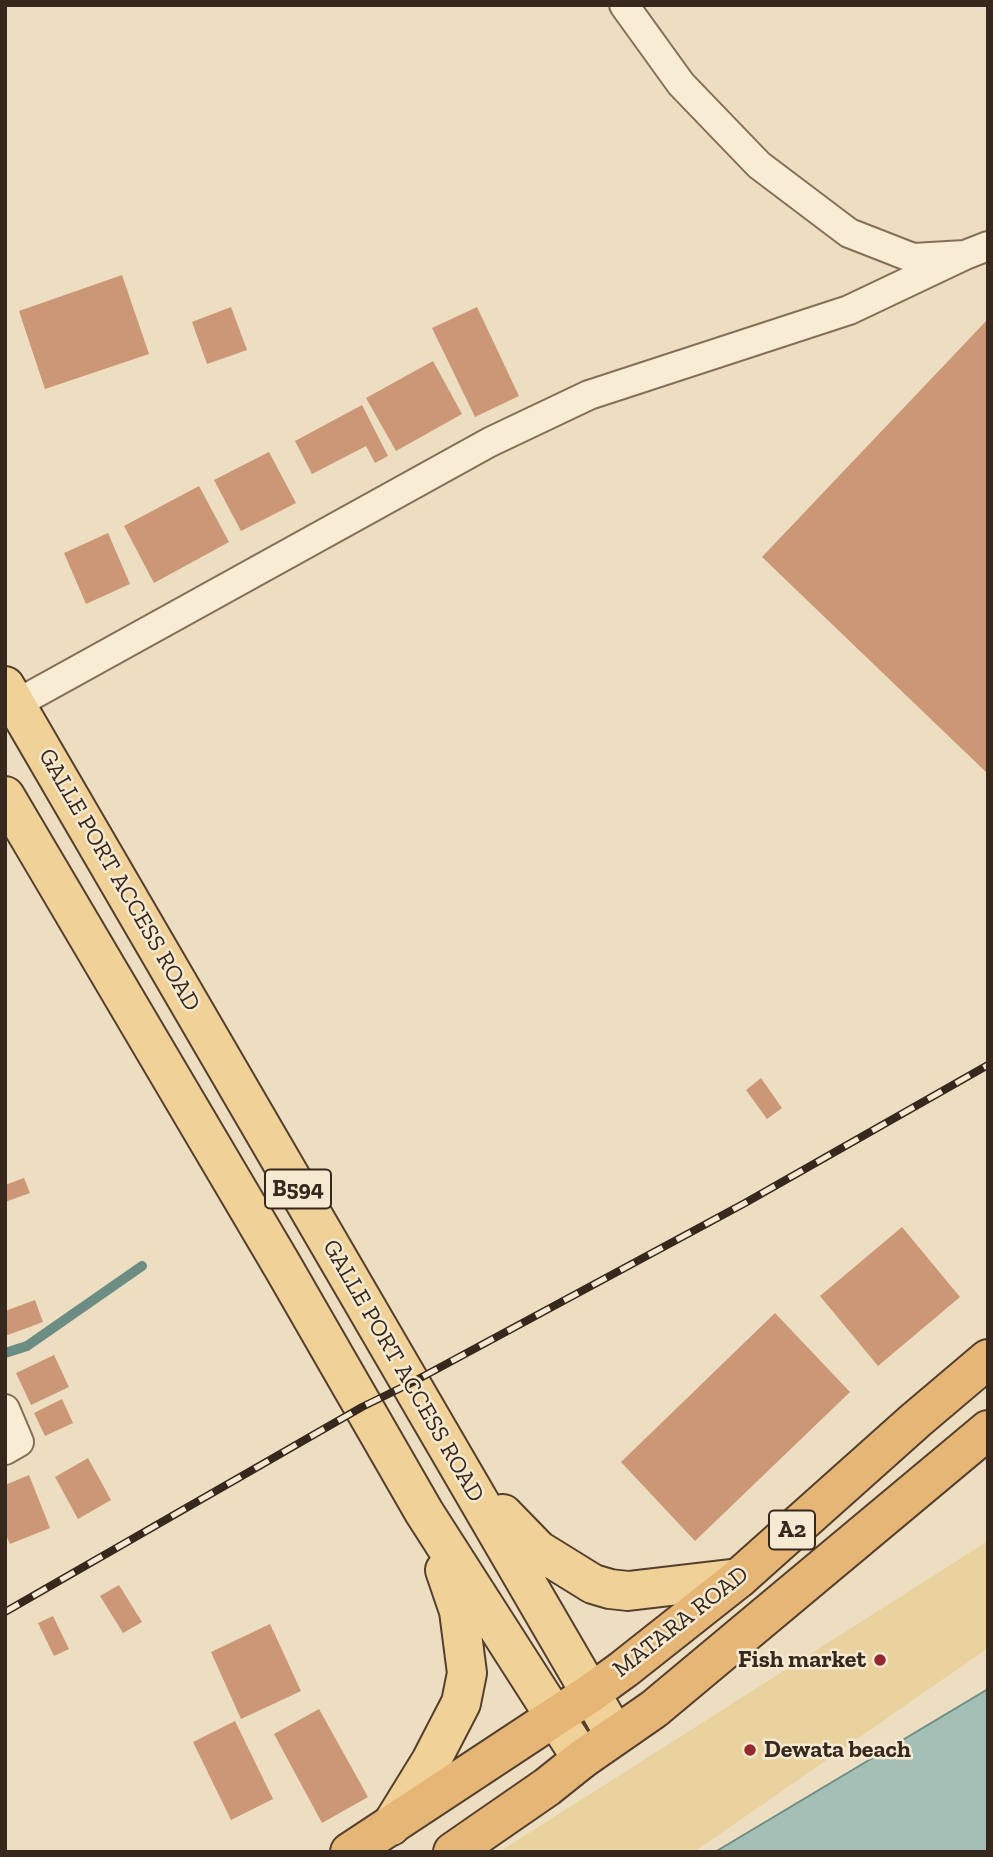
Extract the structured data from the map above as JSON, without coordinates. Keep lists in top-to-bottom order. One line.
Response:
{"streets":{"highway":["A2","MATARA ROAD"],"main road":["GALLE PORT ACCESS ROAD","B594"]},"crossings":[["GALLE PORT ACCESS ROAD","MATARA ROAD"],["B594","MATARA ROAD"]],"places":["Fish market","Dewata beach"]}
